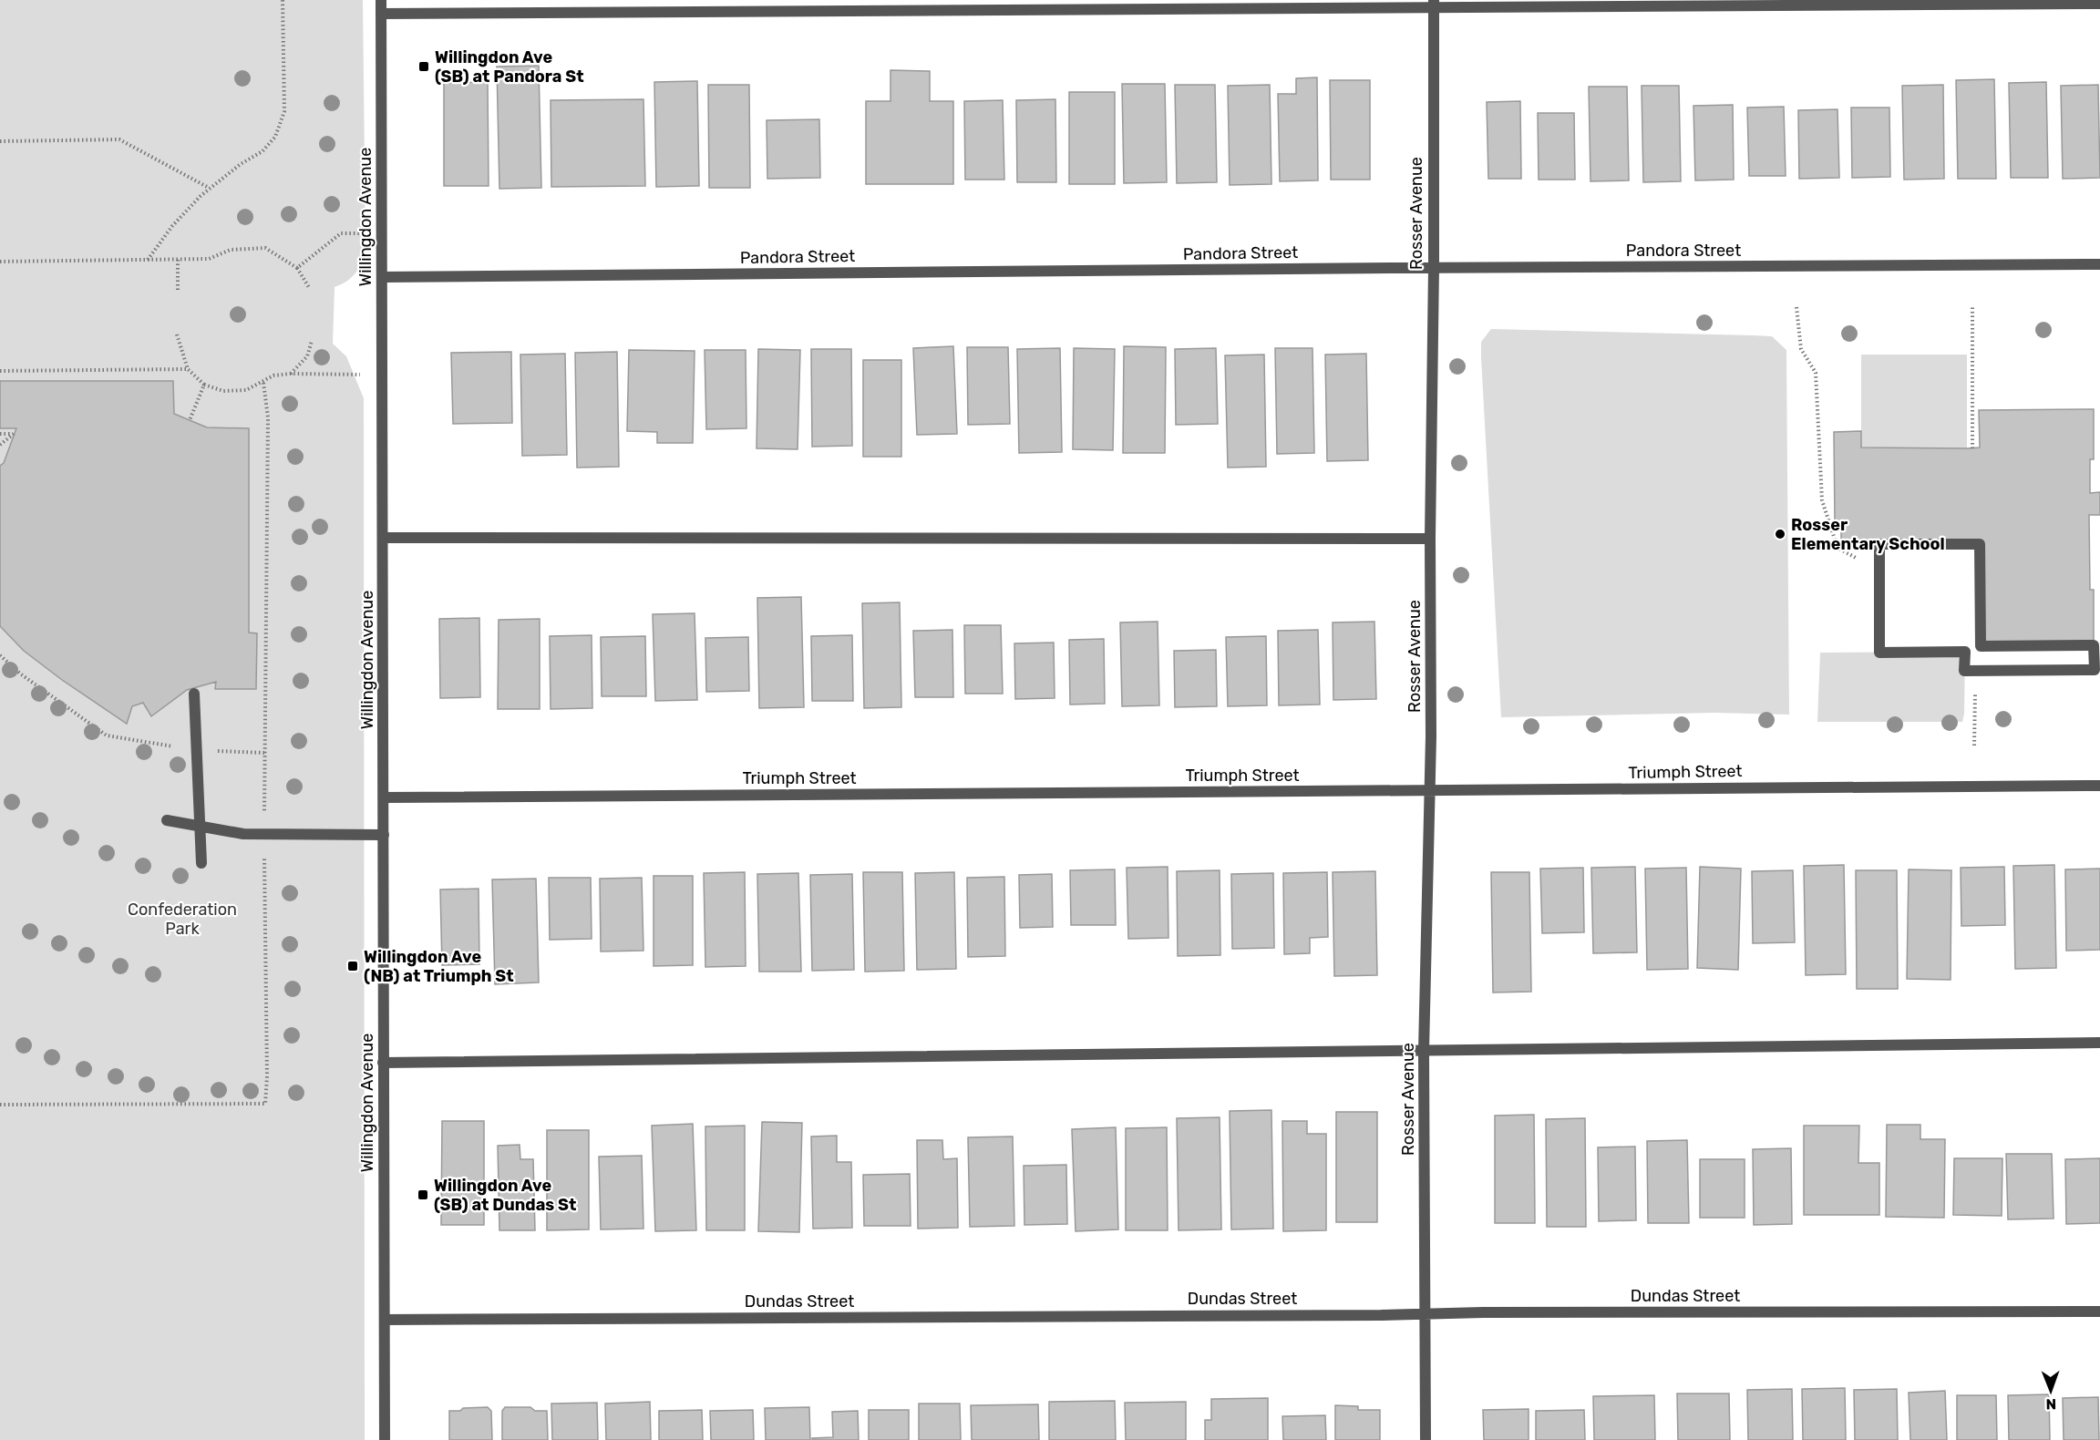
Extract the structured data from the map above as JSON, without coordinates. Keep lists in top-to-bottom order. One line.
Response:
{"streets":{"street":["Rosser Avenue","Willingdon Avenue","Pandora Street","Triumph Street","Dundas Street"]},"crossings":[["Rosser Avenue","Pandora Street"],["Rosser Avenue","Triumph Street"],["Rosser Avenue","Dundas Street"],["Willingdon Avenue","Pandora Street"],["Willingdon Avenue","Triumph Street"],["Willingdon Avenue","Dundas Street"]],"parks":["Confederation Park"],"places":{"transit":["Willingdon Ave (SB) at Pandora St","Willingdon Ave (NB) at Triumph St","Willingdon Ave (SB) at Dundas St"],"other":["Rosser Elementary School"]},"north":"bottom"}
